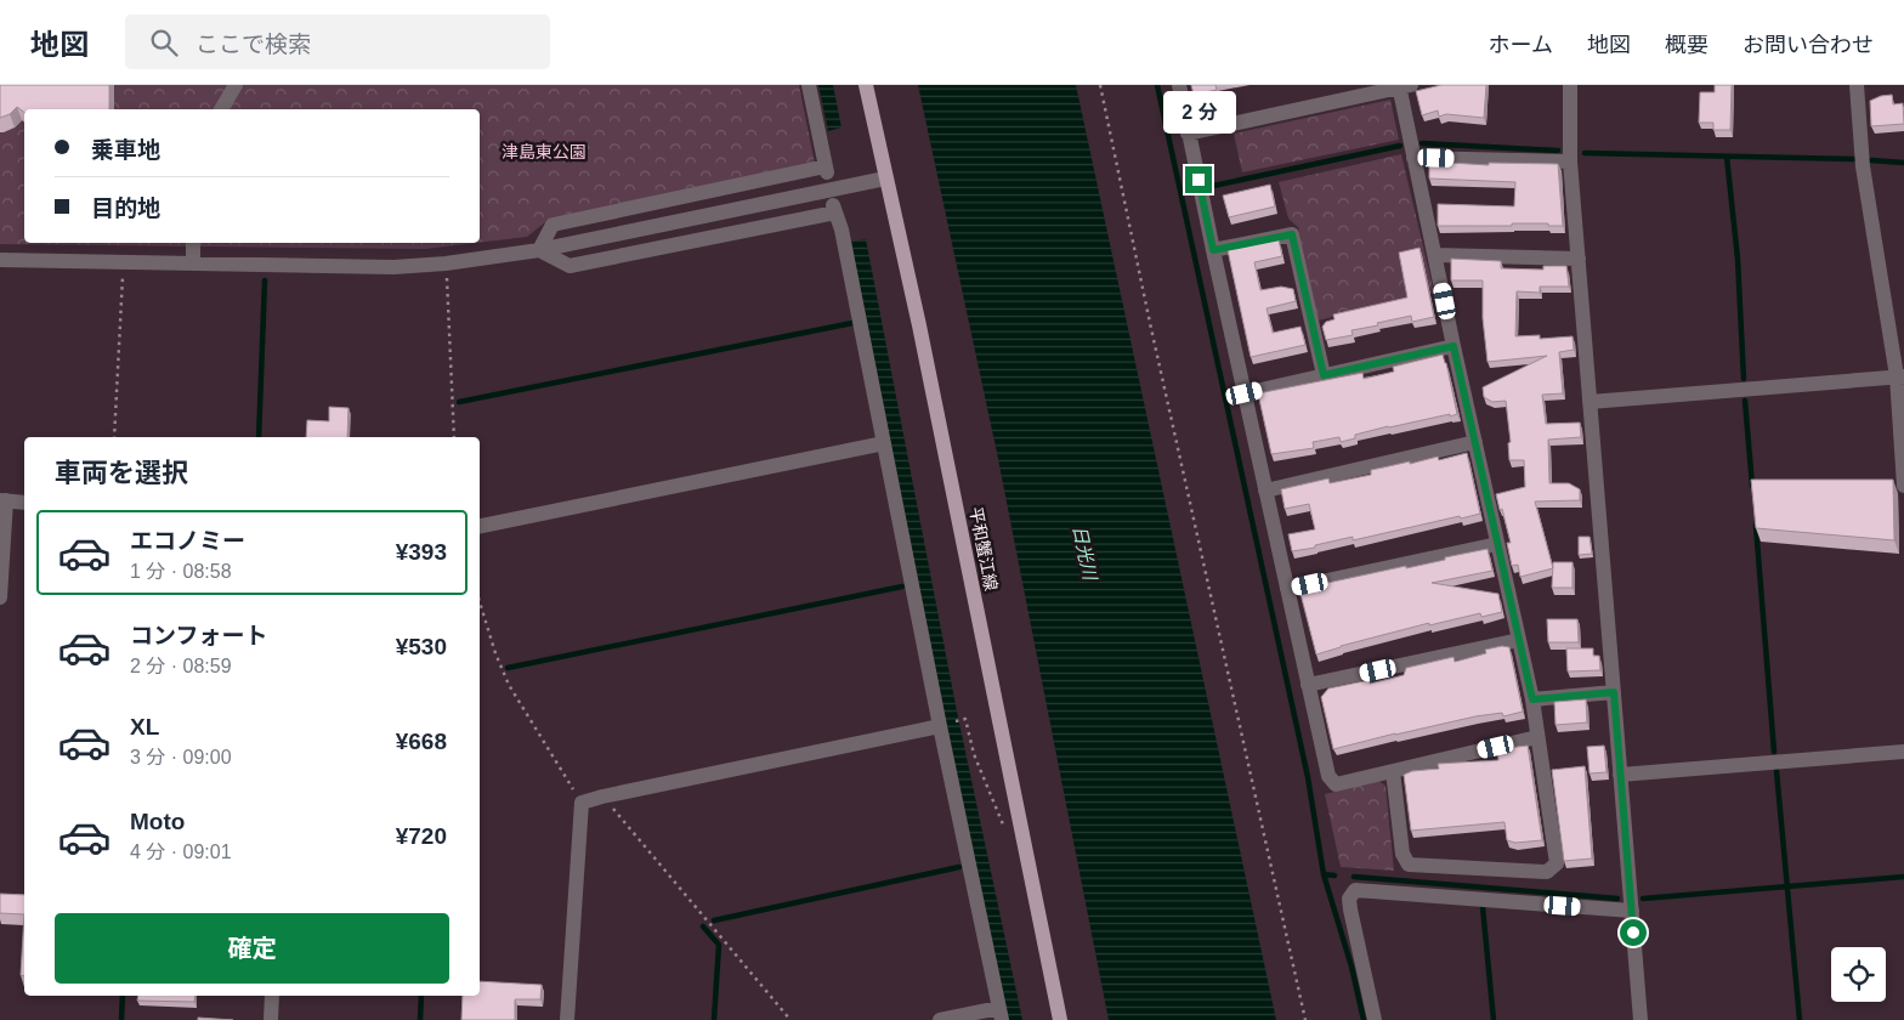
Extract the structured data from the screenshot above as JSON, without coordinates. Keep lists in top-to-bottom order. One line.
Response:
{"streets":{"main road":["平和蟹江線"]},"water":["日光川"],"parks":["津島東公園"],"page":{"header":"地図","search":"ここで検索","nav":["ホーム","地図","概要","お問い合わせ"],"bubble":"2 分","banner":["乗車地","目的地"],"heading":"車両を選択","list":[{"name":"エコノミー","note":"1 分 · 08:58","value":"¥393"},{"name":"コンフォート","note":"2 分 · 08:59","value":"¥530"},{"name":"XL","note":"3 分 · 09:00","value":"¥668"},{"name":"Moto","note":"4 分 · 09:01","value":"¥720"}],"buttons":"確定"}}
